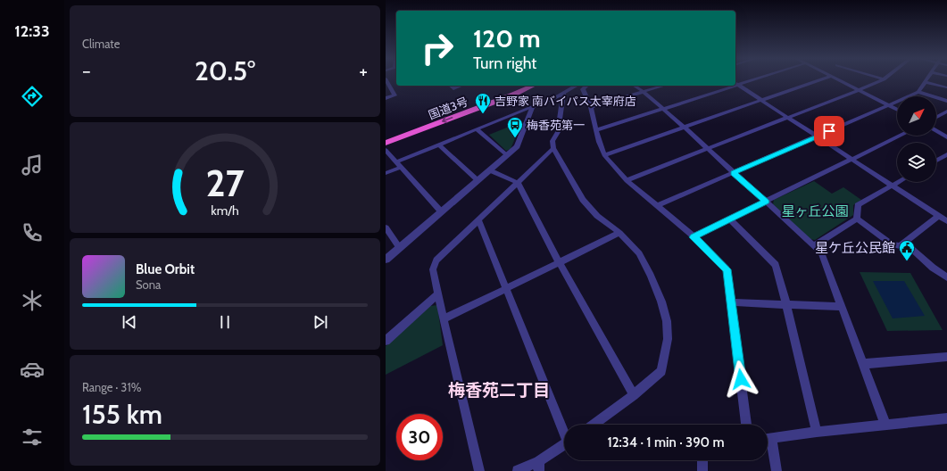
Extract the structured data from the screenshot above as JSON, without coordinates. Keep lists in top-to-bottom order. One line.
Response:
{"streets":{"highway":["国道3号"]},"districts":["梅香苑二丁目"],"parks":["星ヶ丘公園"],"places":{"restaurant":["吉野家 南バイパス太宰府店"],"bus stop":["梅香苑第一"],"public building":["星ケ丘公民館"]},"north":"top right","page":{"tabs":"12:33","tile":["Climate",["Range · 31%","155 km"]],"turn":["120 m","Turn right"],"heat":["−","20.5°","+"],"song":["Blue Orbit","Sona"],"limit":"30","trip":"12:34 · 1 min · 390 m","gauge":["27","km/h"]}}
